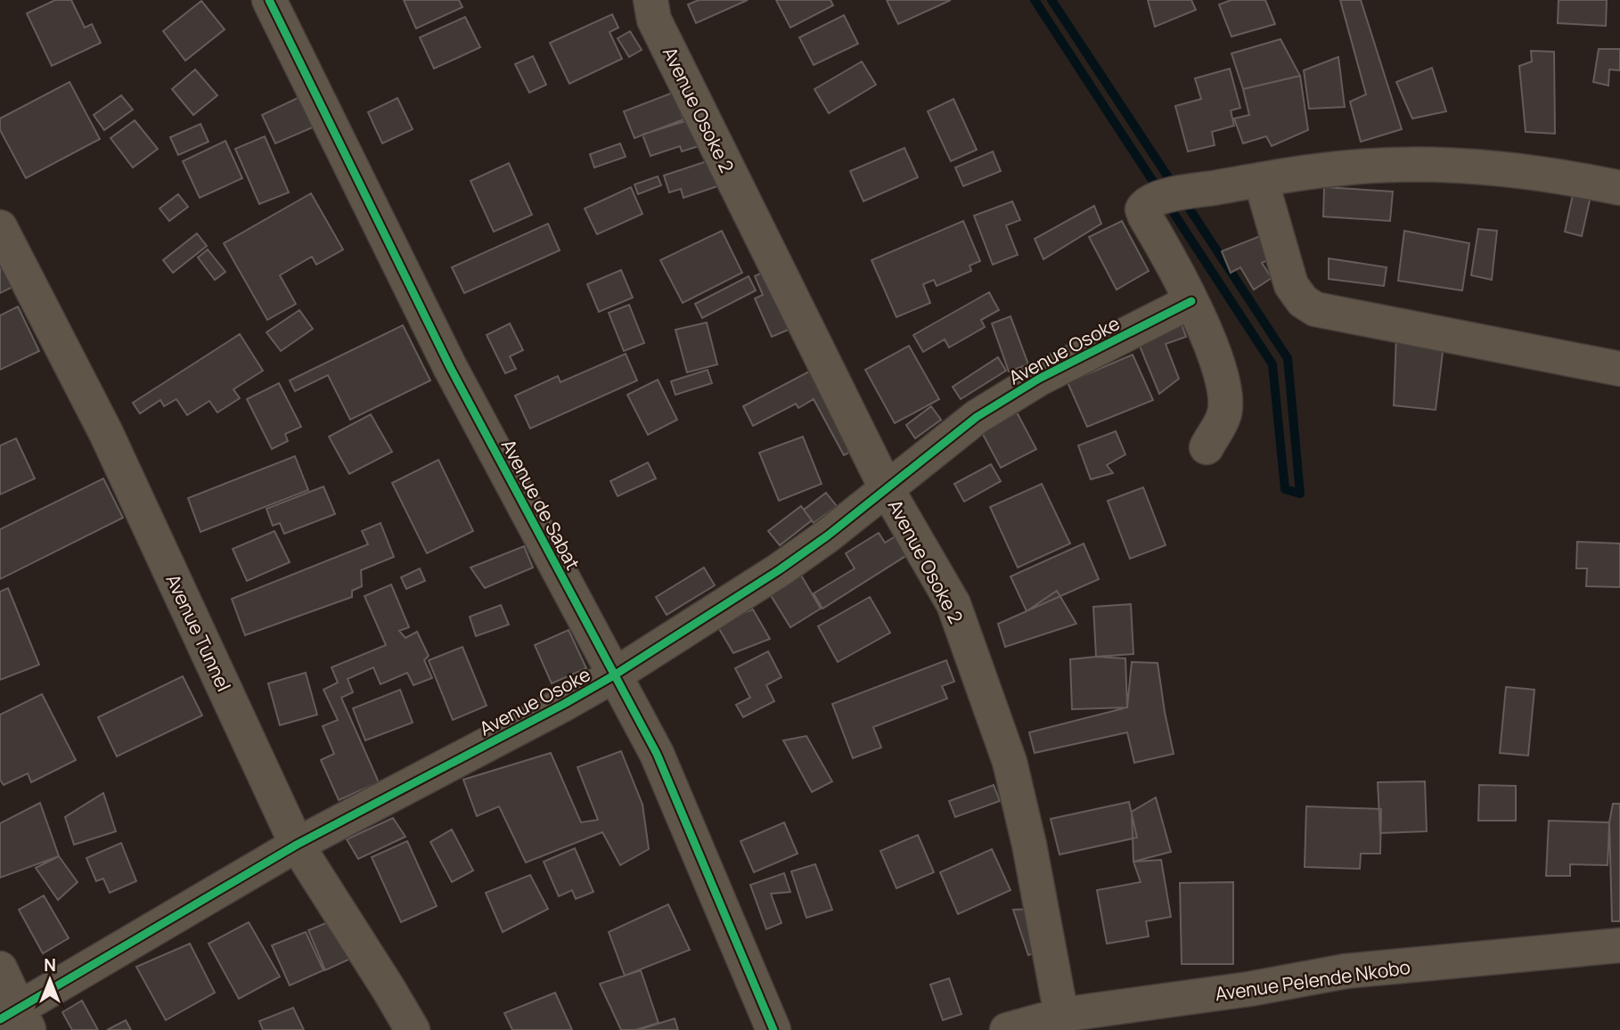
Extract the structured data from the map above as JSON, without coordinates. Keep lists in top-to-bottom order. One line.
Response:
{"streets":{"street":["Avenue Osoke 2","Avenue Osoke","Avenue de Sabat","Avenue Tunnel","Avenue Pelende Nkobo"]},"crossings":[["Avenue Osoke 2","Avenue Osoke"],["Avenue Osoke 2","Avenue Pelende Nkobo"],["Avenue Osoke","Avenue de Sabat"],["Avenue Osoke","Avenue Tunnel"]],"north":"top"}
